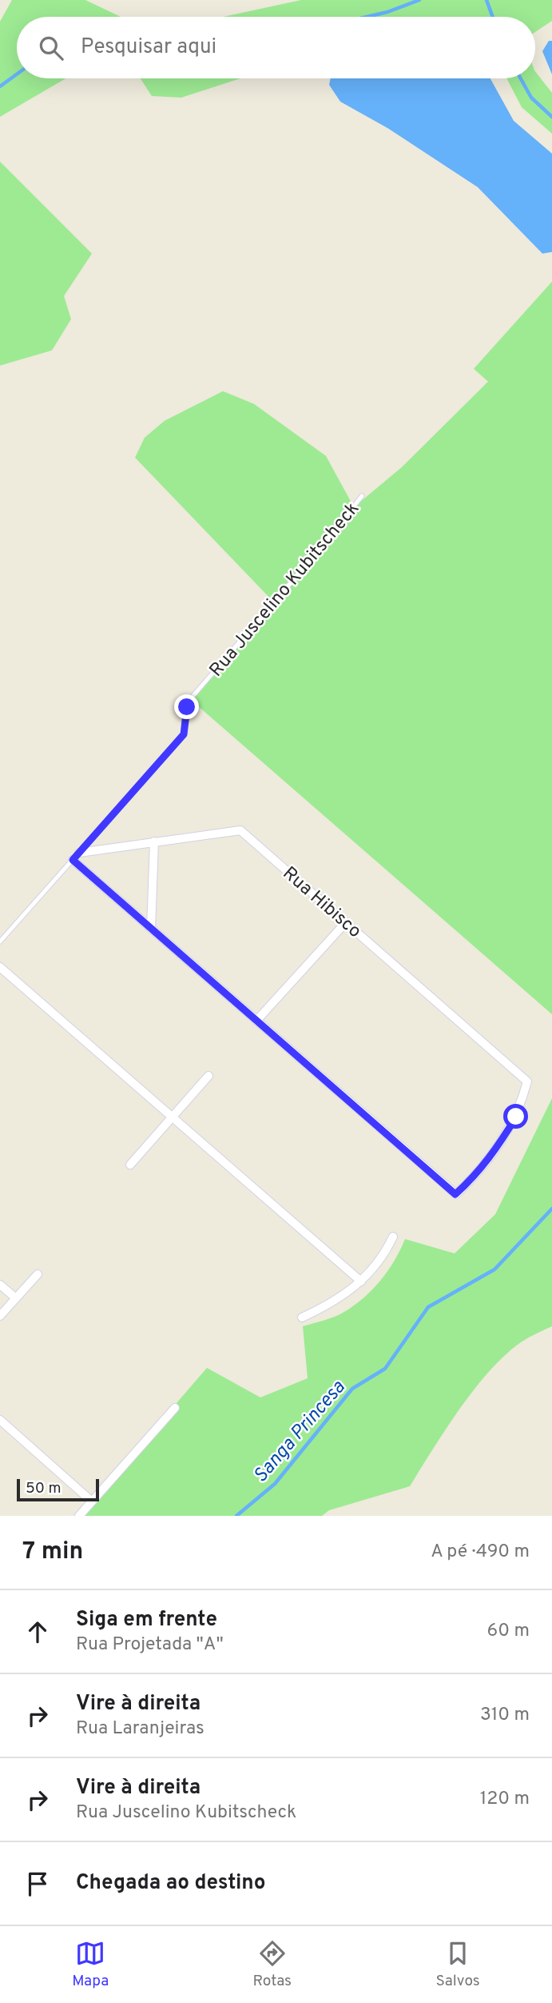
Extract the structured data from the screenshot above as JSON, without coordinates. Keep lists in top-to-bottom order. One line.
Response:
{"streets":{"street":["Rua Hibisco"],"lane":["Rua Juscelino Kubitscheck"]},"crossings":[["Rua Juscelino Kubitscheck","Rua Hibisco"]],"water":["Sanga Princesa"],"scale_bar":"50 m","page":{"search":"Pesquisar aqui","scale":"50 m","heading":["7 min","A pé · 490 m"],"list":[["Siga em frente","Rua Projetada \"A\"","60 m"],["Vire à direita","Rua Laranjeiras","310 m"],["Vire à direita","Rua Juscelino Kubitscheck","120 m"],"Chegada ao destino"],"nav":["Mapa","Rotas","Salvos"]}}
